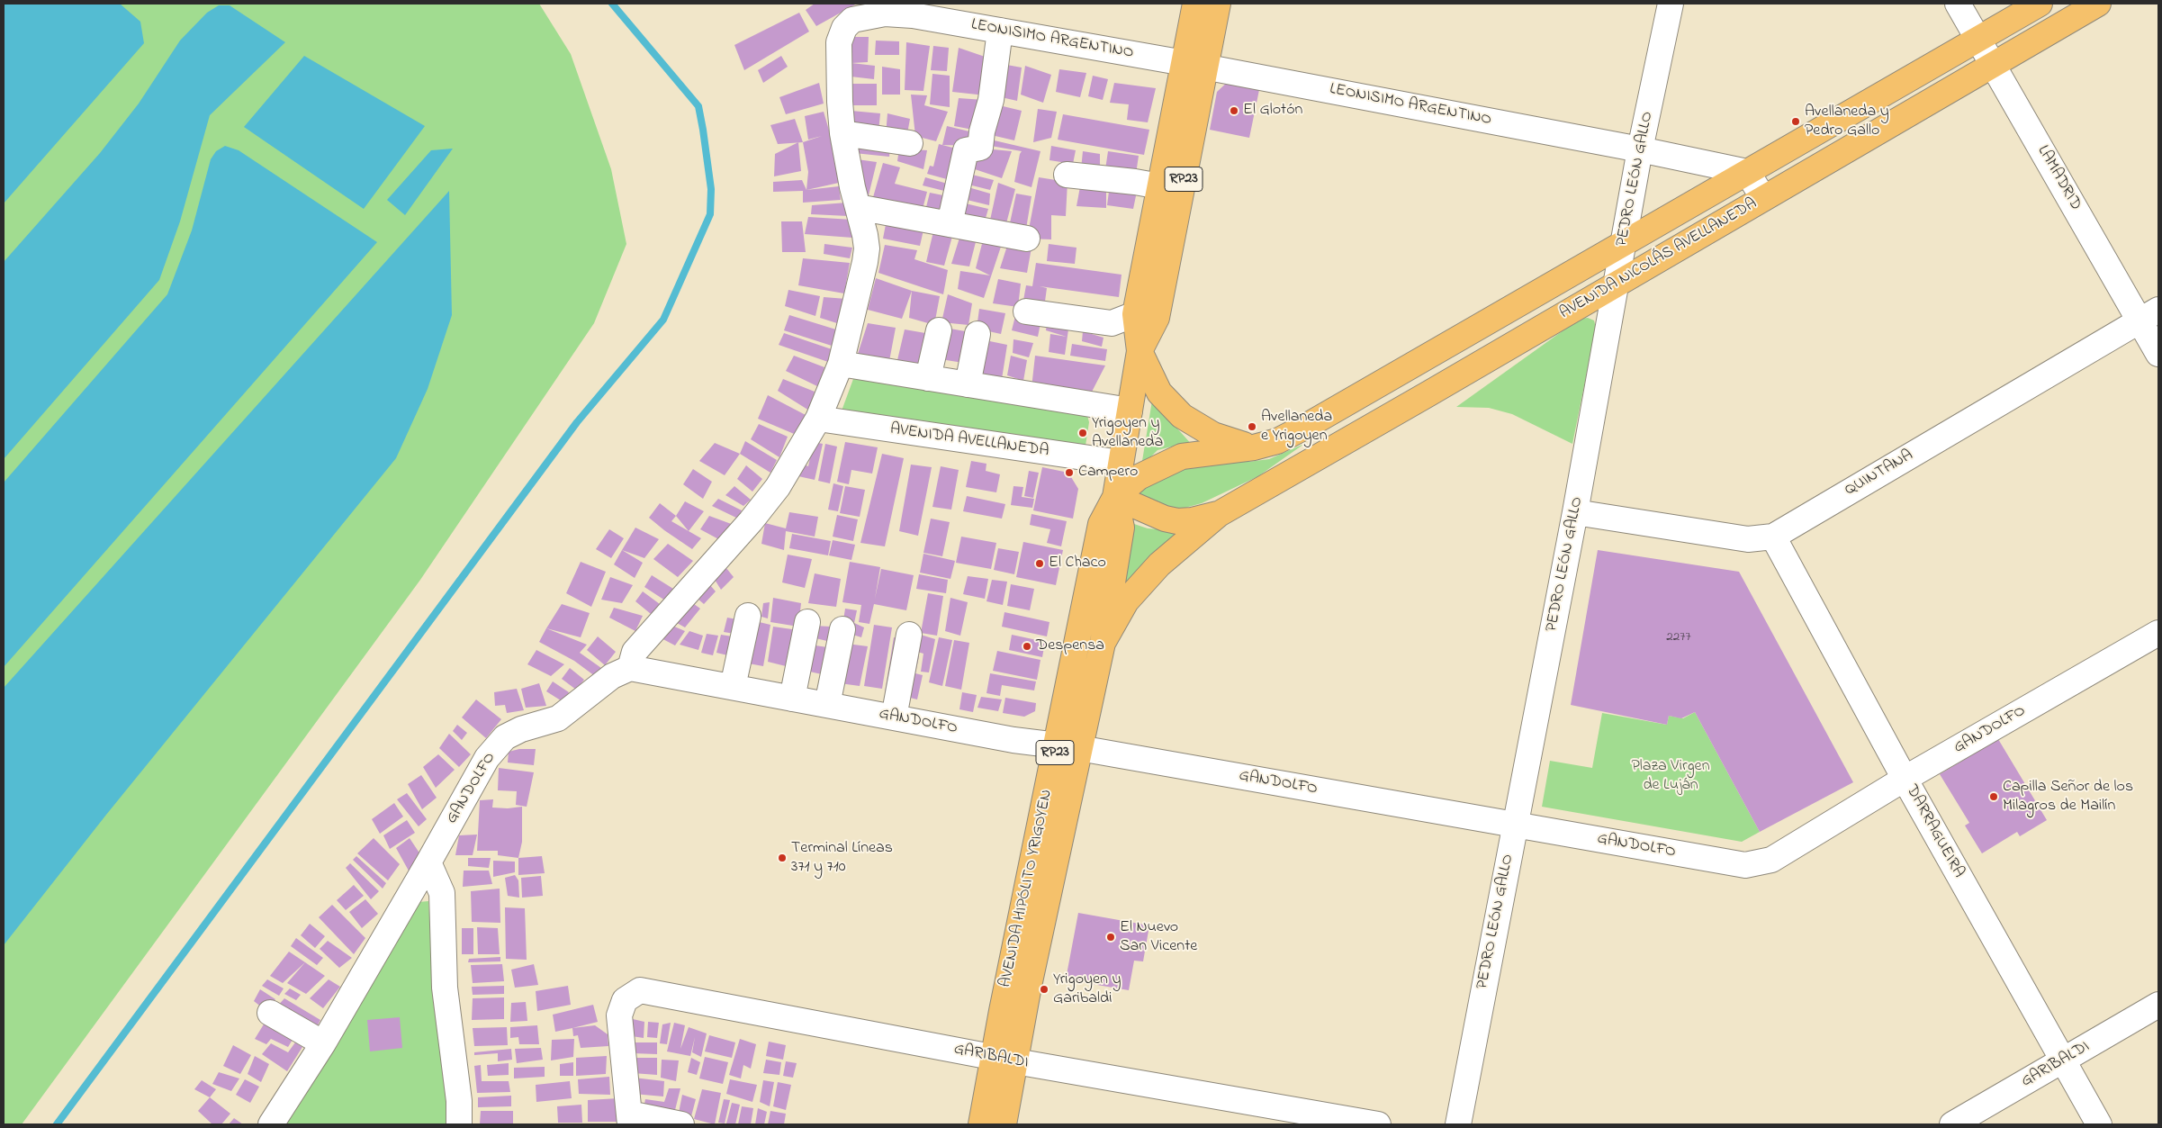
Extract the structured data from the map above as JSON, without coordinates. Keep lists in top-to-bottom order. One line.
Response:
{"streets":{"main road":["RP23","AVENIDA NICOLÁS AVELLANEDA","AVENIDA HIPÓLITO YRIGOYEN"],"street":["LEONISIMO ARGENTINO","LAMADRID","PEDRO LEÓN GALLO","AVENIDA AVELLANEDA","QUINTANA","GANDOLFO","DARRAGUEIRA","GARIBALDI"]},"crossings":[["LEONISIMO ARGENTINO","PEDRO LEÓN GALLO"],["LEONISIMO ARGENTINO","AVENIDA NICOLÁS AVELLANEDA"],["LEONISIMO ARGENTINO","AVENIDA AVELLANEDA"],["LEONISIMO ARGENTINO","GANDOLFO"],["LEONISIMO ARGENTINO","AVENIDA HIPÓLITO YRIGOYEN"],["LAMADRID","AVENIDA NICOLÁS AVELLANEDA"],["LAMADRID","QUINTANA"],["PEDRO LEÓN GALLO","AVENIDA NICOLÁS AVELLANEDA"],["PEDRO LEÓN GALLO","QUINTANA"],["PEDRO LEÓN GALLO","GANDOLFO"],["AVENIDA NICOLÁS AVELLANEDA","AVENIDA HIPÓLITO YRIGOYEN"],["AVENIDA AVELLANEDA","AVENIDA HIPÓLITO YRIGOYEN"],["QUINTANA","DARRAGUEIRA"],["GANDOLFO","DARRAGUEIRA"],["GANDOLFO","AVENIDA HIPÓLITO YRIGOYEN"],["DARRAGUEIRA","GARIBALDI"],["AVENIDA HIPÓLITO YRIGOYEN","GARIBALDI"]],"parks":["Plaza Virgen de Luján"],"places":["El Glotón","Avellaneda y Pedro Gallo","Avellaneda e Yrigoyen","Yrigoyen y Avellaneda","Campero","El Chaco","Despensa","Capilla Señor de los Milagros de Mailín","Terminal Líneas 371 y 710","El Nuevo San Vicente","Yrigoyen y Garibaldi"],"house_numbers":["2277"]}
